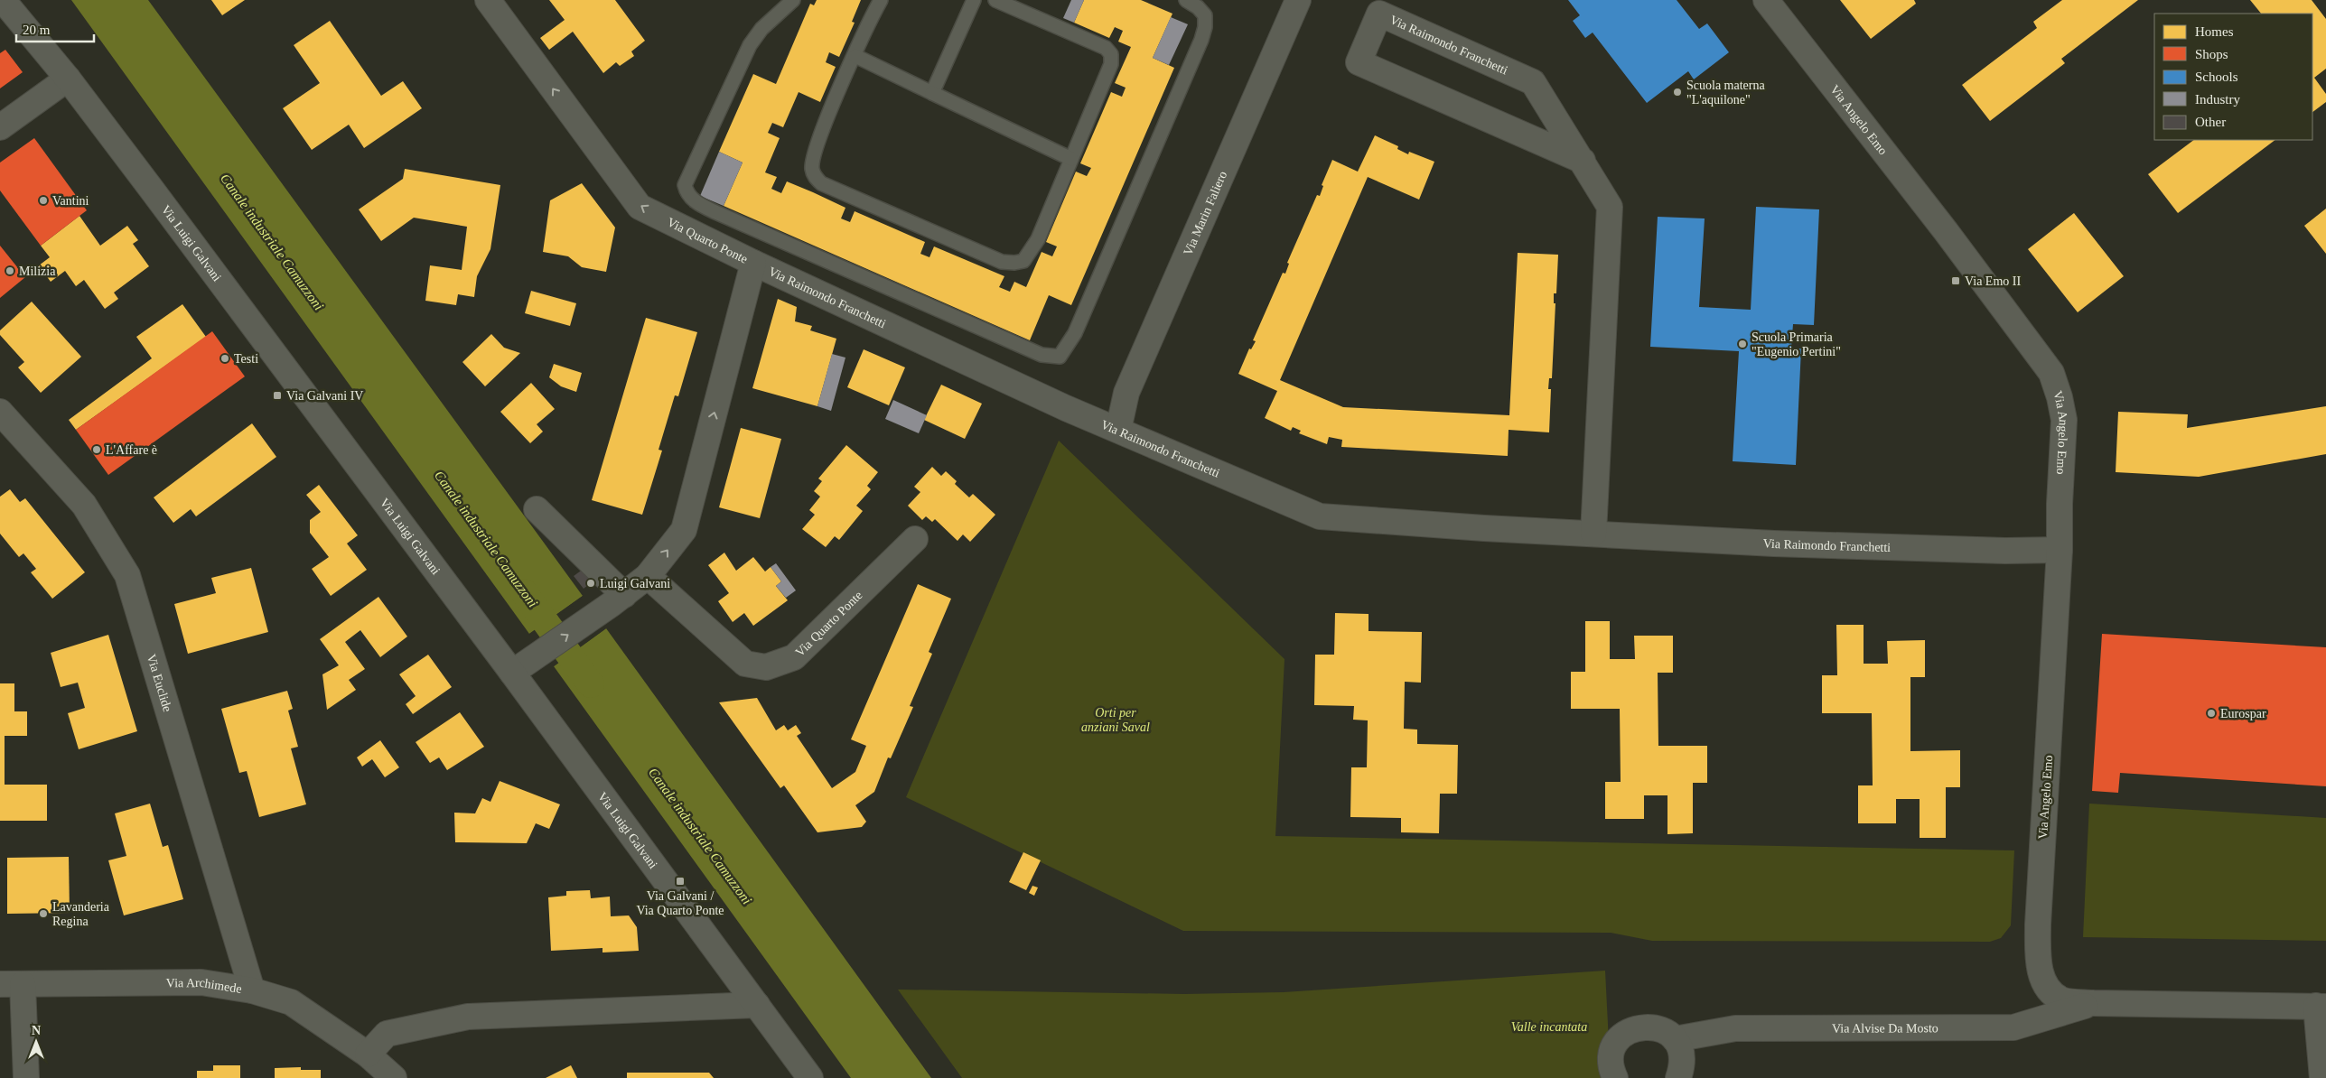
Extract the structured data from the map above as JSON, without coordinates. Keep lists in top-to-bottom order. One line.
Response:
{"streets":{"street":["Via Raimondo Franchetti","Via Angelo Emo","Via Marin Faliero","Via Quarto Ponte","Via Luigi Galvani","Via Euclide","Via Archimede","Via Alvise Da Mosto"]},"crossings":[["Via Raimondo Franchetti","Via Angelo Emo"],["Via Raimondo Franchetti","Via Marin Faliero"],["Via Raimondo Franchetti","Via Quarto Ponte"],["Via Angelo Emo","Via Alvise Da Mosto"],["Via Quarto Ponte","Via Luigi Galvani"],["Via Euclide","Via Archimede"]],"water":["Canale industriale Camuzzoni"],"parks":["Orti per anziani Saval","Valle incantata"],"places":{"other":["Scuola materna \"L'aquilone\"","Vantini","Milizia","Scuola Primaria \"Eugenio Pertini\"","Testi","L'Affare è","Luigi Galvani","Eurospar","Lavanderia Regina"],"transit":["Via Emo II","Via Galvani IV","Via Galvani / Via Quarto Ponte"]},"legend":["Homes","Shops","Schools","Industry","Other"],"scale_bar":"20 m","north":"top"}
